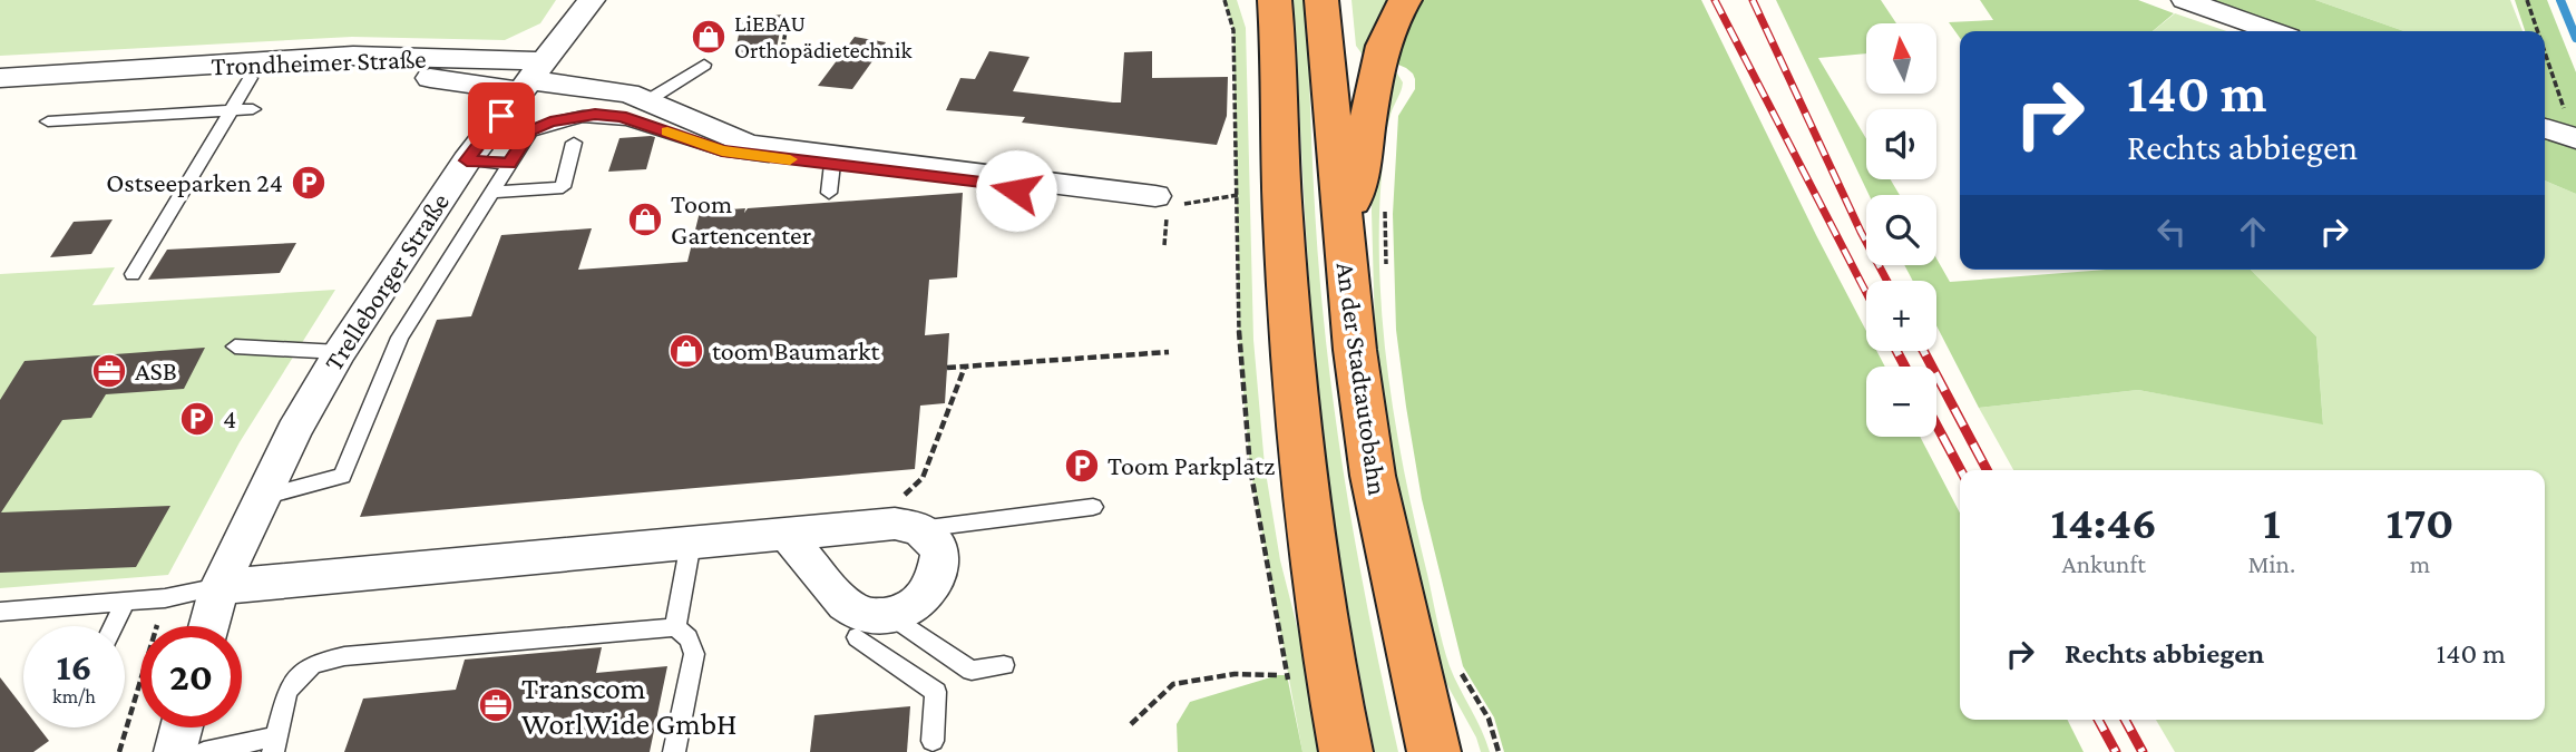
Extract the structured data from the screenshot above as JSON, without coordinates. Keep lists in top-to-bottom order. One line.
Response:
{"streets":{"highway":["An der Stadtautobahn"],"street":["Trondheimer Straße","Trelleborger Straße"]},"crossings":[["Trondheimer Straße","Trelleborger Straße"]],"places":{"shop":["LiEBAU Orthopädietechnik","Toom Gartencenter","toom Baumarkt"],"parking":["Ostseeparken 24","4","Toom Parkplatz"],"office":["ASB","Transcom WorlWide GmbH"]},"north":"top","page":{"map_buttons":["+","−"],"turn":["140 m","Rechts abbiegen"],"eta":["14:46","Ankunft","1","Min.","170","m"],"list":[{"name":"Rechts abbiegen","value":"140 m"}],"speed":"16 km/h","limit":"20"}}
